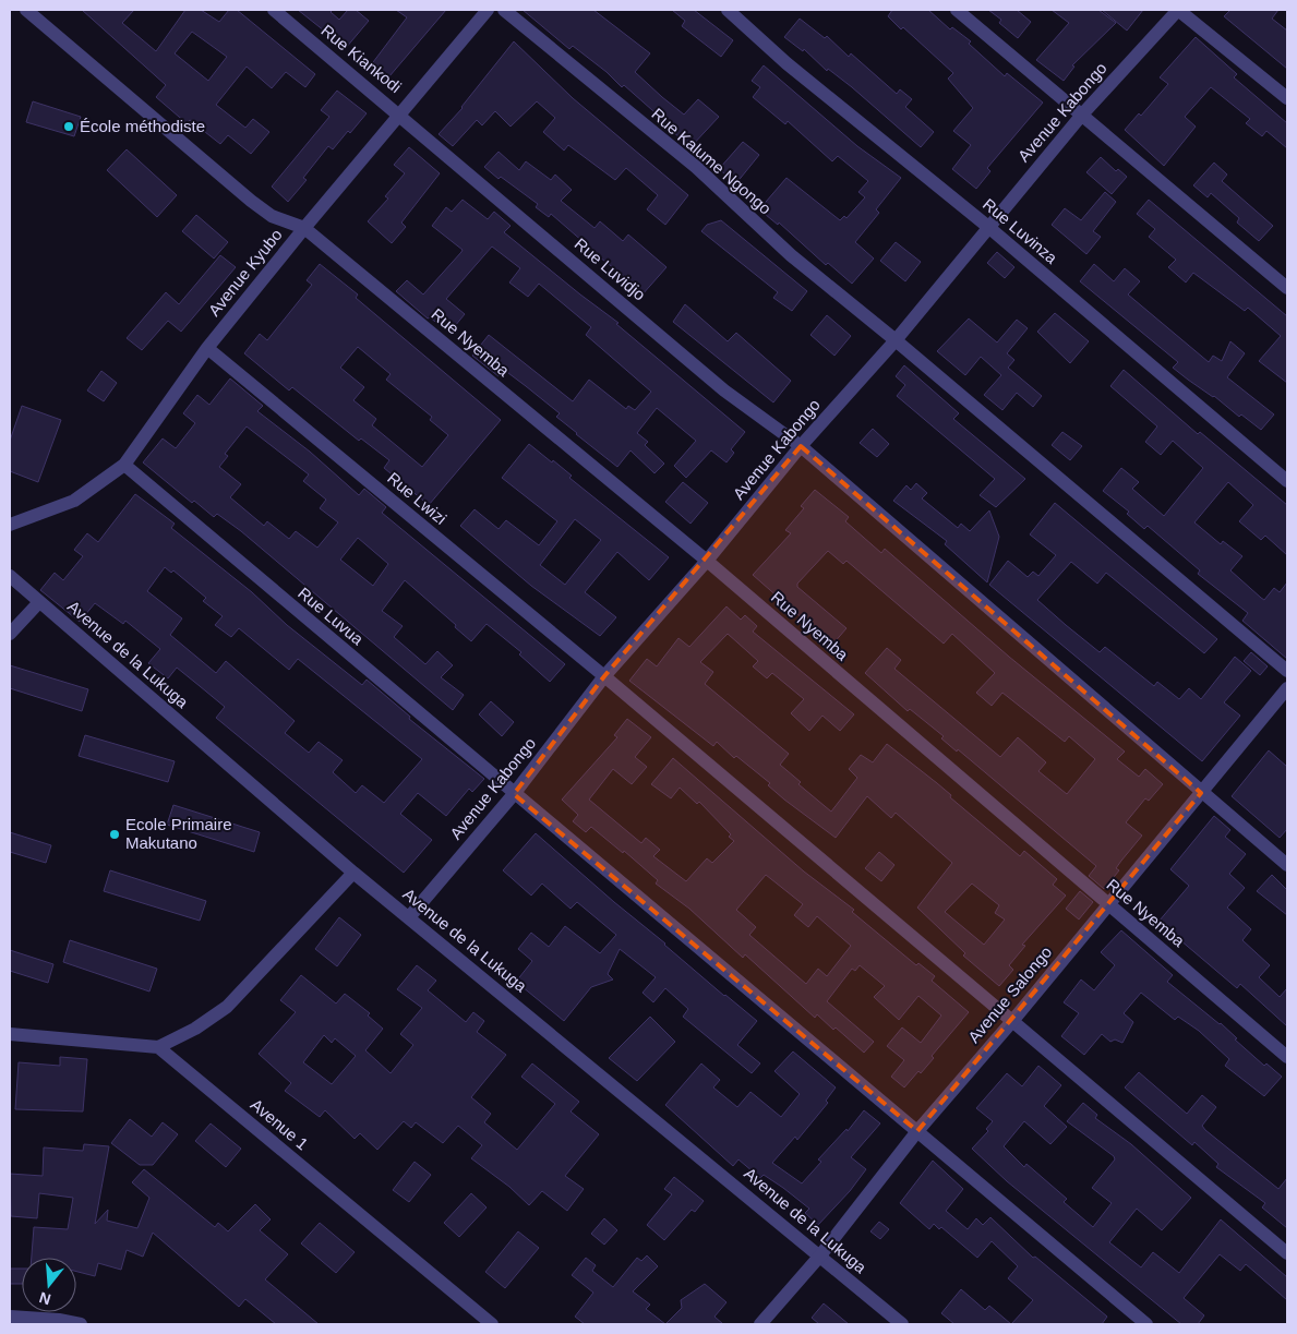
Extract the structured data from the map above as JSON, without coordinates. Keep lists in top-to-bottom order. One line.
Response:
{"streets":{"street":["Rue Kiankodi","Avenue Kabongo","Rue Kalume Ngongo","Rue Luvinza","Rue Luvidjo","Avenue Kyubo","Rue Nyemba","Rue Lwizi","Rue Luvua","Avenue de la Lukuga","Avenue Salongo","Avenue 1"]},"crossings":[["Rue Kiankodi","Rue Luvidjo"],["Rue Kiankodi","Avenue Kyubo"],["Avenue Kabongo","Rue Kalume Ngongo"],["Avenue Kabongo","Rue Luvinza"],["Avenue Kabongo","Rue Luvidjo"],["Avenue Kabongo","Rue Nyemba"],["Avenue Kabongo","Rue Lwizi"],["Avenue Kabongo","Rue Luvua"],["Avenue Kabongo","Avenue de la Lukuga"],["Rue Luvidjo","Avenue Kyubo"],["Rue Luvidjo","Avenue Salongo"],["Avenue Kyubo","Rue Nyemba"],["Avenue Kyubo","Rue Lwizi"],["Avenue Kyubo","Rue Luvua"],["Rue Nyemba","Avenue Salongo"],["Rue Lwizi","Avenue Salongo"],["Rue Luvua","Avenue Salongo"],["Avenue de la Lukuga","Avenue Salongo"]],"places":["École méthodiste","Ecole Primaire Makutano"],"north":"bottom"}
